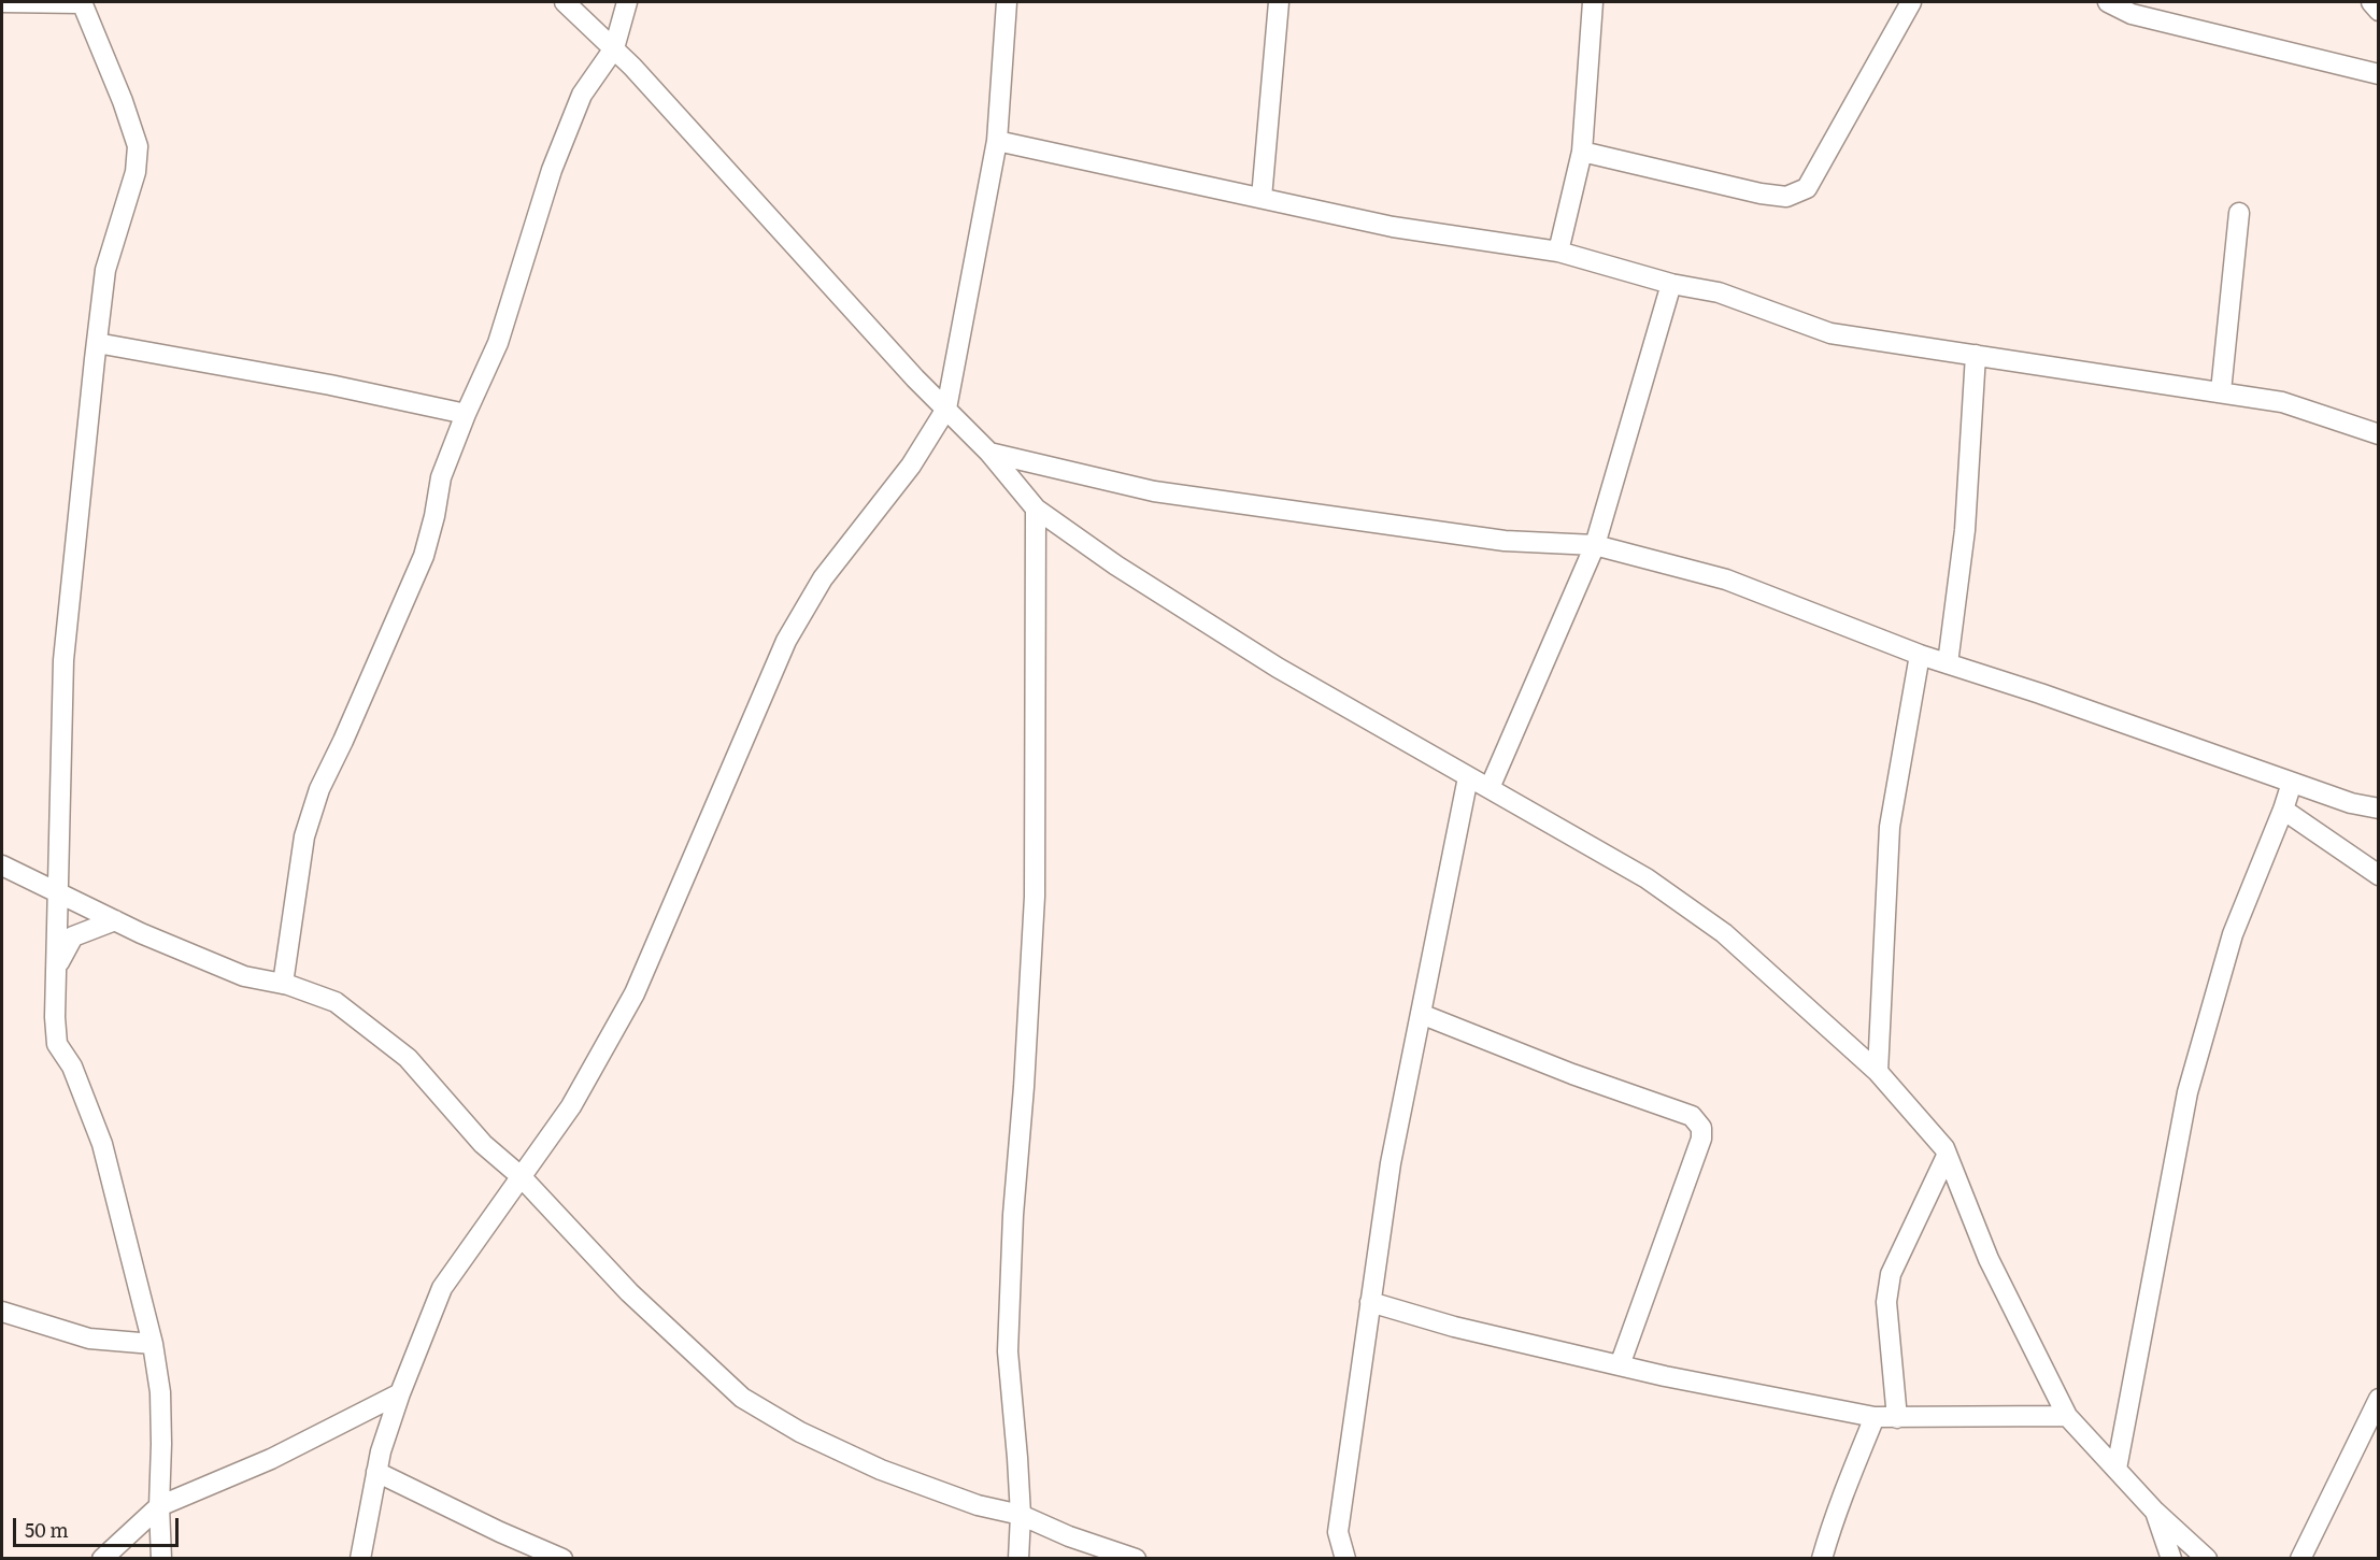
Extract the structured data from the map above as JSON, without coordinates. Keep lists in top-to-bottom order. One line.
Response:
{"scale_bar":"50 m"}
